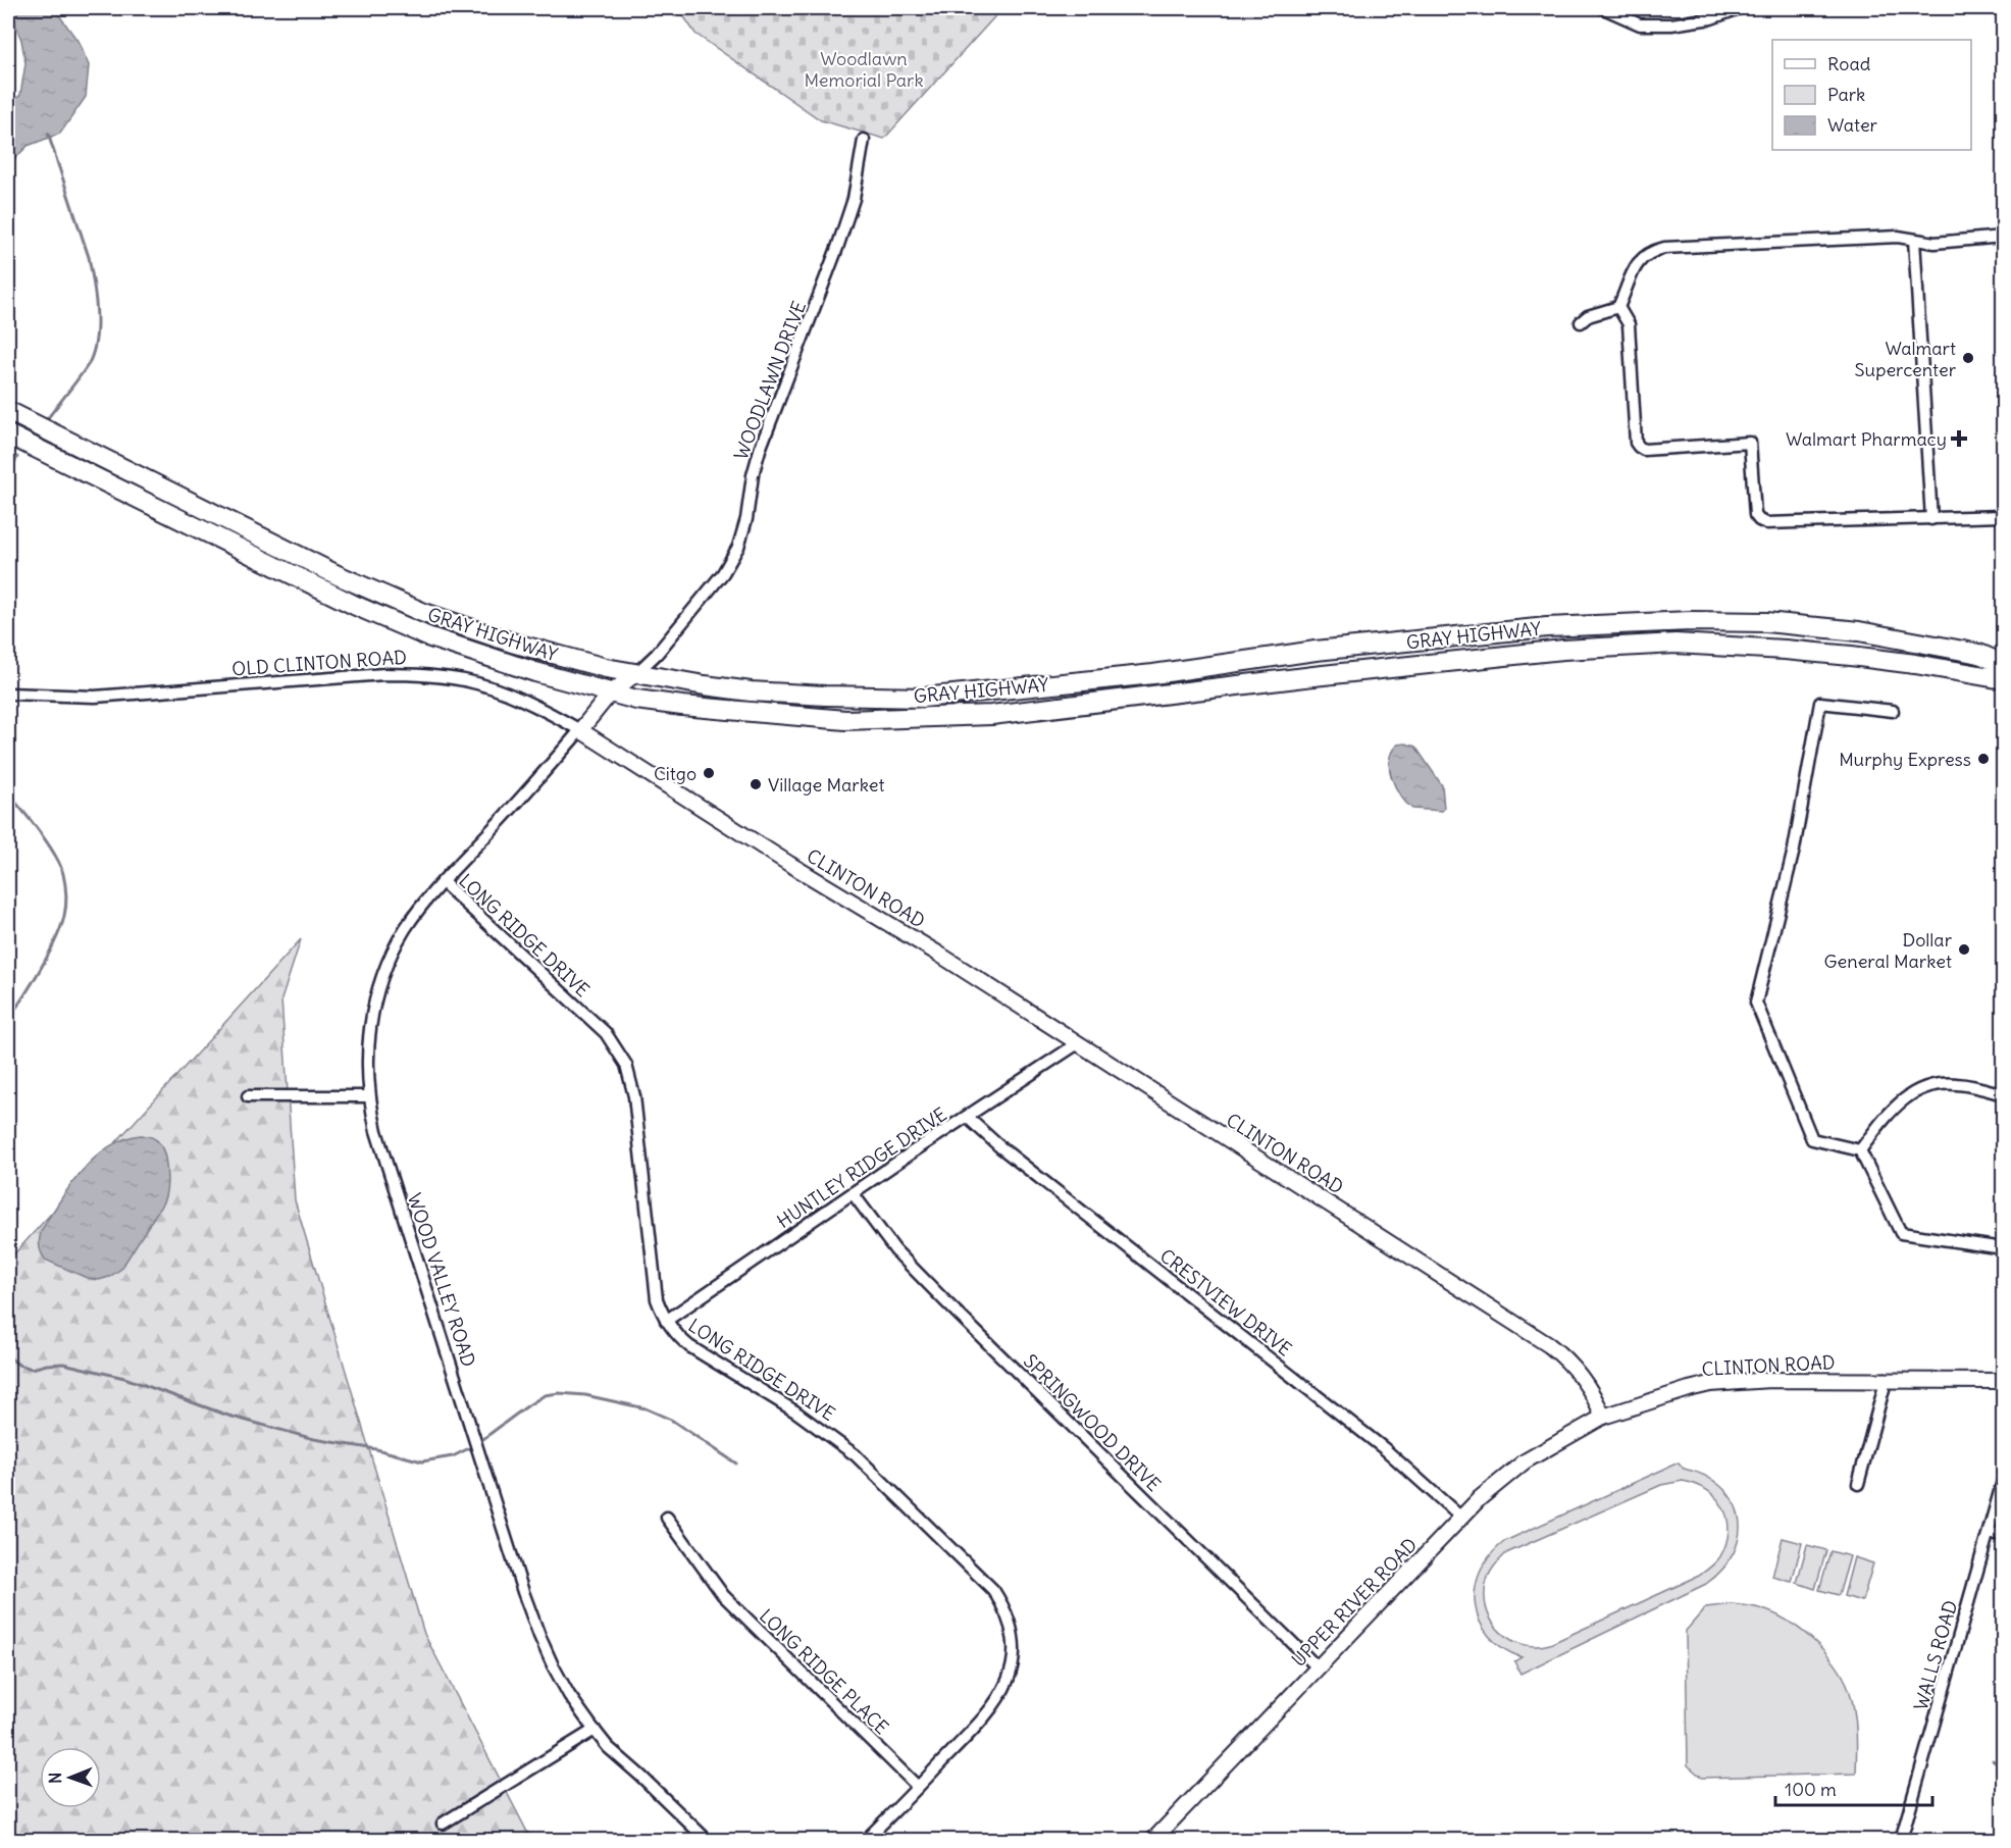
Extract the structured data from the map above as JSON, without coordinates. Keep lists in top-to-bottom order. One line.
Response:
{"streets":{"highway":["GRAY HIGHWAY"],"street":["WOODLAWN DRIVE","OLD CLINTON ROAD","CLINTON ROAD","LONG RIDGE DRIVE","HUNTLEY RIDGE DRIVE","WOOD VALLEY ROAD","CRESTVIEW DRIVE","SPRINGWOOD DRIVE","UPPER RIVER ROAD","WALLS ROAD","LONG RIDGE PLACE"]},"crossings":[["WOODLAWN DRIVE","GRAY HIGHWAY"],["OLD CLINTON ROAD","CLINTON ROAD"],["OLD CLINTON ROAD","WOOD VALLEY ROAD"],["CLINTON ROAD","HUNTLEY RIDGE DRIVE"],["CLINTON ROAD","WOOD VALLEY ROAD"],["CLINTON ROAD","UPPER RIVER ROAD"],["LONG RIDGE DRIVE","HUNTLEY RIDGE DRIVE"],["LONG RIDGE DRIVE","WOOD VALLEY ROAD"],["LONG RIDGE DRIVE","LONG RIDGE PLACE"],["HUNTLEY RIDGE DRIVE","CRESTVIEW DRIVE"],["HUNTLEY RIDGE DRIVE","SPRINGWOOD DRIVE"],["CRESTVIEW DRIVE","UPPER RIVER ROAD"],["SPRINGWOOD DRIVE","UPPER RIVER ROAD"]],"parks":["Woodlawn Memorial Park"],"places":{"other":["Walmart Supercenter","Murphy Express","Citgo","Village Market","Dollar General Market"],"health":["Walmart Pharmacy"]},"legend":["Road","Park","Water"],"scale_bar":"100 m","north":"left"}
